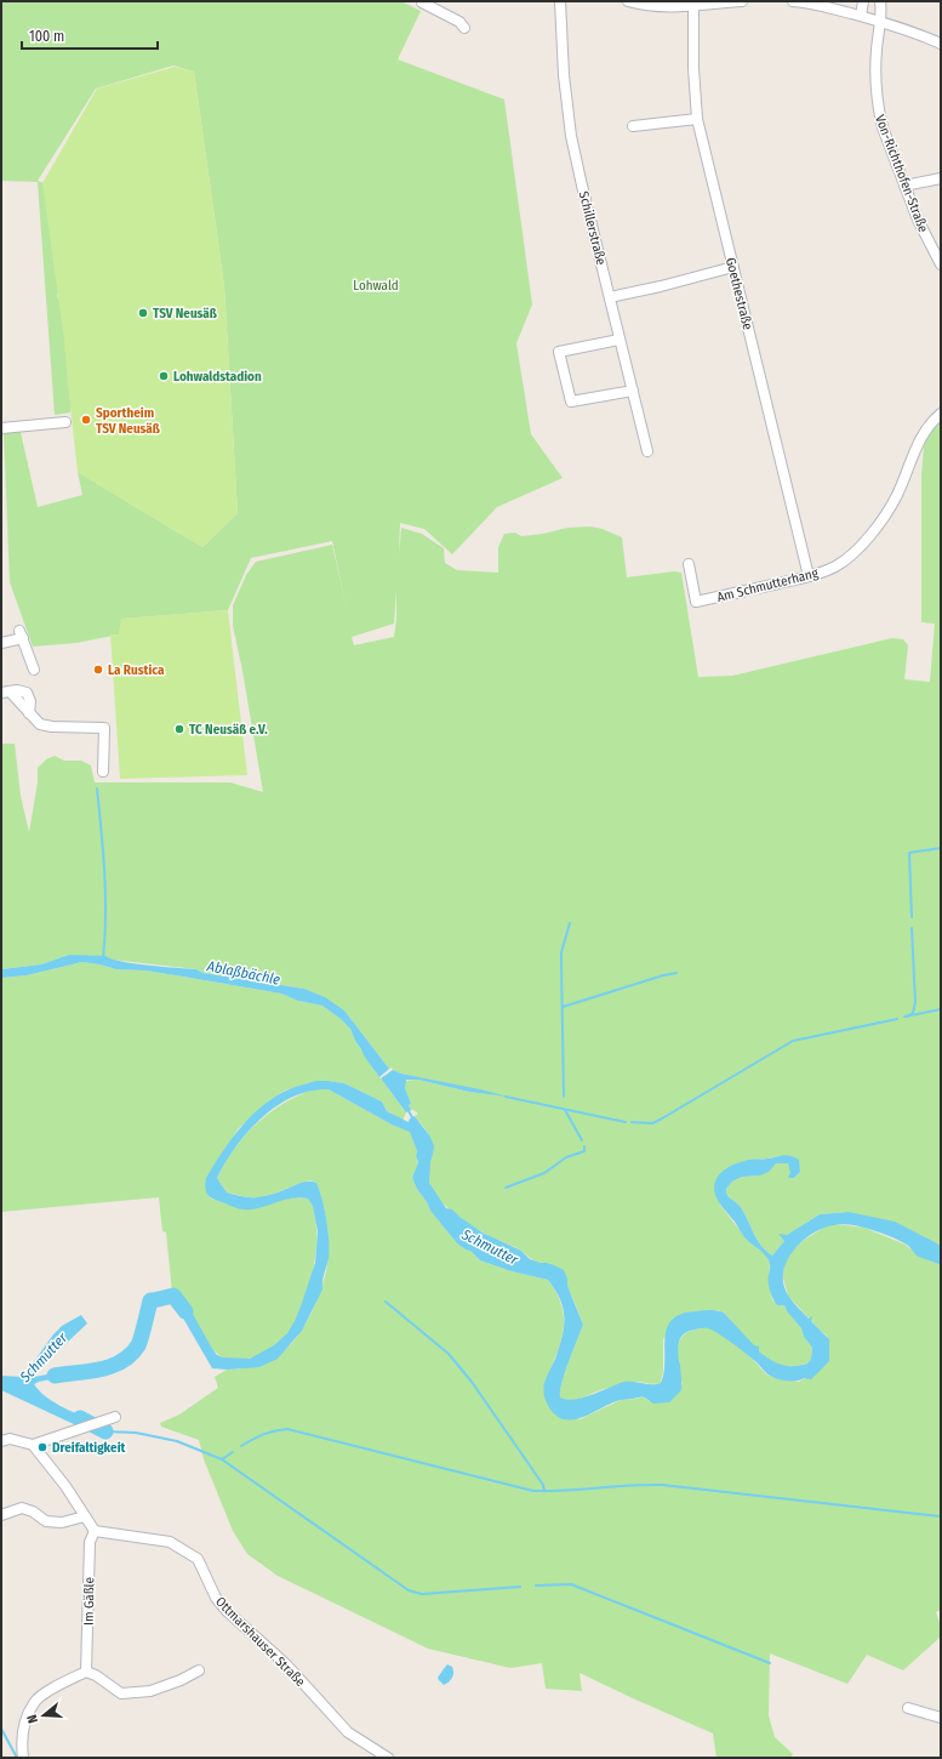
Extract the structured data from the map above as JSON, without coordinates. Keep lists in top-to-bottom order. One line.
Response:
{"streets":{"street":["Von-Richthofen-Straße","Schillerstraße","Goethestraße","Am Schmutterhang","Im Gäßle","Ottmarshauser Straße"]},"crossings":[["Goethestraße","Am Schmutterhang"],["Im Gäßle","Ottmarshauser Straße"]],"water":["Ablaßbächle","Schmutter"],"parks":["Lohwald"],"places":["TSV Neusäß","Lohwaldstadion","Sportheim TSV Neusäß","La Rustica","TC Neusäß e.V.","Dreifaltigkeit"],"scale_bar":"100 m","north":"left"}
